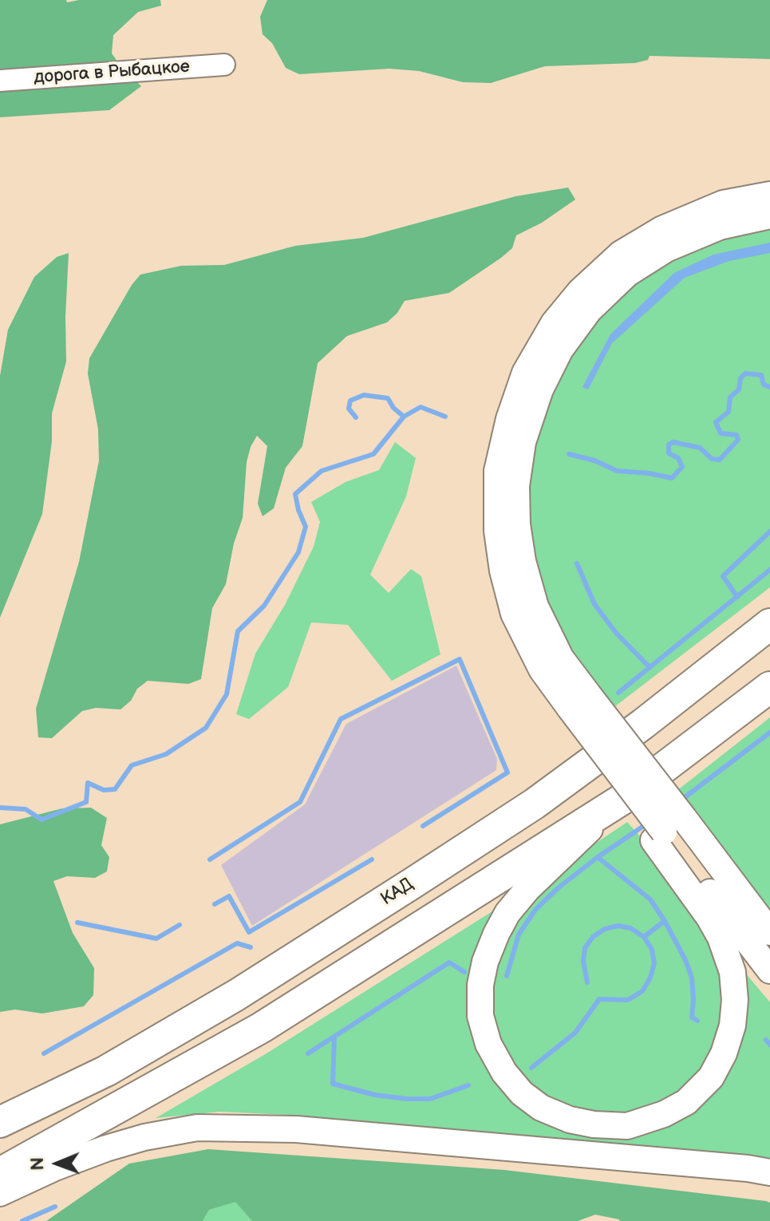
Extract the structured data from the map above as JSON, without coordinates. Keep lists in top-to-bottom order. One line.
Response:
{"streets":{"highway":["КАД"],"street":["дорога в Рыбацкое"]},"north":"left"}
